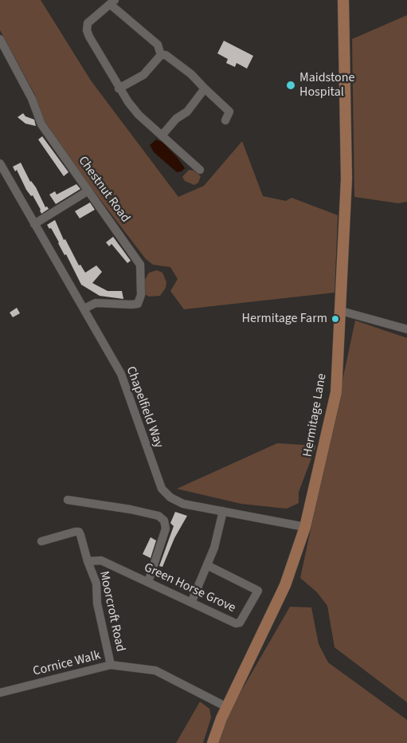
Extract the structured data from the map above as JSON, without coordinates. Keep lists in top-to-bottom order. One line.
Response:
{"streets":{"main road":["Hermitage Lane"],"street":["Chestnut Road","Chapelfield Way","Green Horse Grove","Moorcroft Road","Cornice Walk"]},"crossings":[["Chestnut Road","Chapelfield Way"],["Chapelfield Way","Hermitage Lane"],["Hermitage Lane","Cornice Walk"],["Green Horse Grove","Moorcroft Road"],["Moorcroft Road","Cornice Walk"]],"places":["Maidstone Hospital","Hermitage Farm"]}
